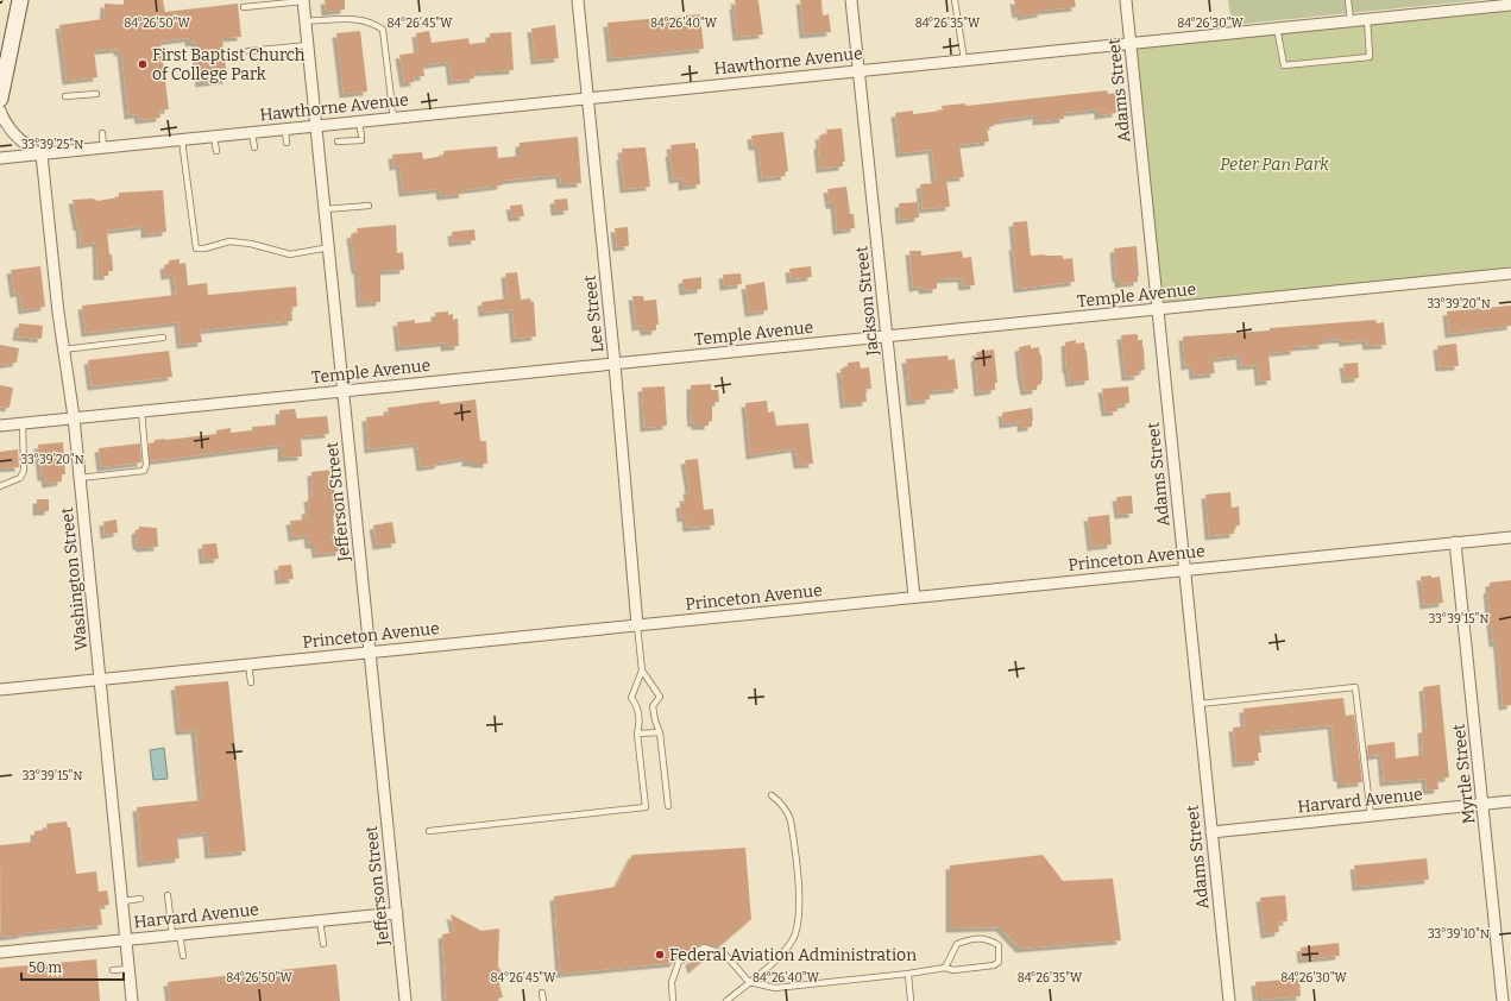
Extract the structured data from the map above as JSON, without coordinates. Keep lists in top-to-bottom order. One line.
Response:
{"streets":{"street":["Hawthorne Avenue","Adams Street","Temple Avenue","Jackson Street","Lee Street","Jefferson Street","Princeton Avenue","Washington Street","Myrtle Street","Harvard Avenue"]},"crossings":[["Hawthorne Avenue","Adams Street"],["Hawthorne Avenue","Jackson Street"],["Hawthorne Avenue","Lee Street"],["Hawthorne Avenue","Jefferson Street"],["Hawthorne Avenue","Washington Street"],["Adams Street","Temple Avenue"],["Adams Street","Princeton Avenue"],["Adams Street","Harvard Avenue"],["Temple Avenue","Jackson Street"],["Temple Avenue","Lee Street"],["Temple Avenue","Jefferson Street"],["Temple Avenue","Washington Street"],["Jackson Street","Princeton Avenue"],["Lee Street","Princeton Avenue"],["Jefferson Street","Princeton Avenue"],["Jefferson Street","Harvard Avenue"],["Princeton Avenue","Washington Street"],["Princeton Avenue","Myrtle Street"],["Washington Street","Harvard Avenue"],["Myrtle Street","Harvard Avenue"]],"parks":["Peter Pan Park"],"places":["First Baptist Church of College Park","Federal Aviation Administration"],"scale_bar":"50 m","coordinates":["84°26'50\"W","84°26'45\"W","84°26'40\"W","84°26'35\"W","84°26'30\"W","33°39'25\"N","33°39'20\"N","33°39'15\"N","33°39'10\"N"]}
